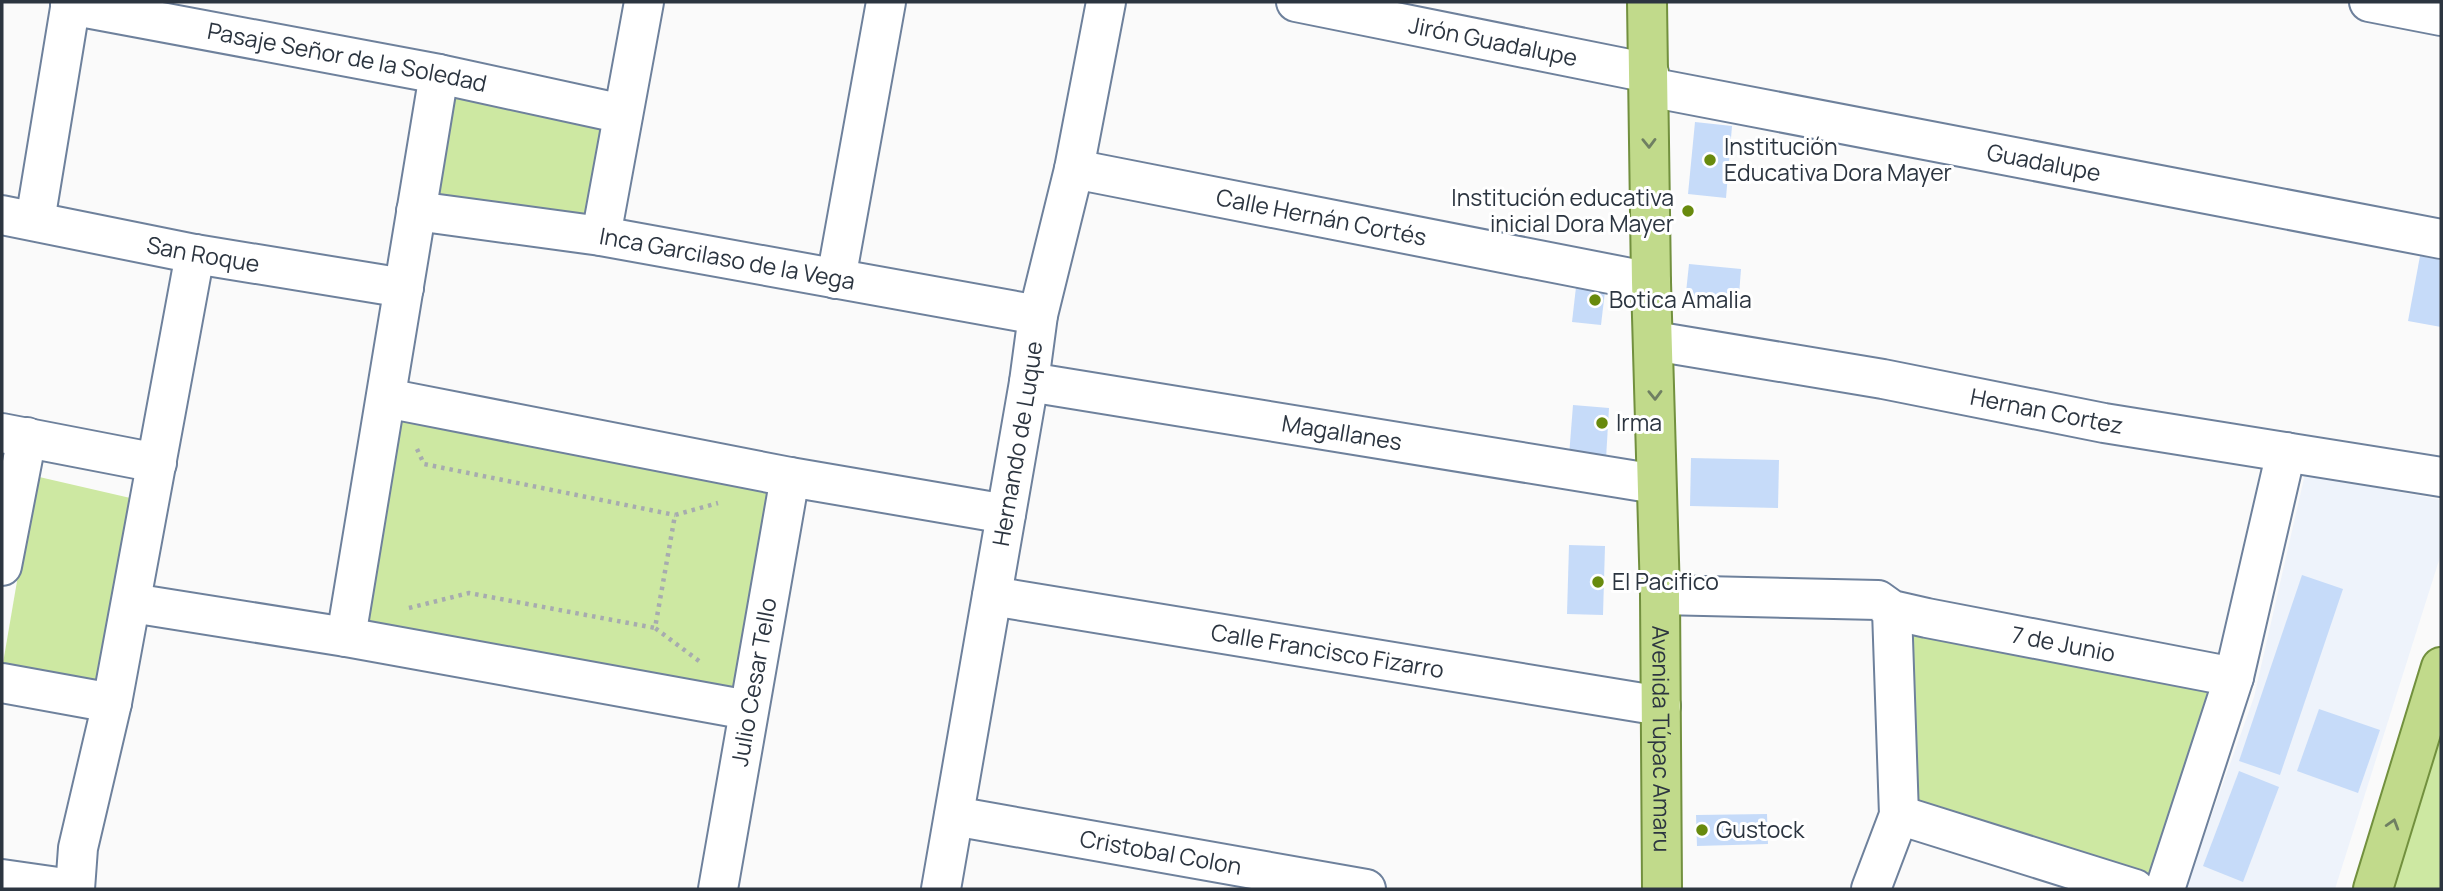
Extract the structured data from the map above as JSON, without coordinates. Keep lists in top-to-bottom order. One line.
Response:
{"streets":{"main road":["Avenida Túpac Amaru"],"street":["Jirón Guadalupe","Pasaje Señor de la Soledad","Guadalupe","Calle Hernán Cortés","San Roque","Inca Garcilaso de la Vega","Hernan Cortez","Magallanes","Hernando de Luque","7 de Junio","Calle Francisco Fizarro","Julio Cesar Tello","Cristobal Colon"]},"crossings":[["Jirón Guadalupe","Guadalupe"],["Jirón Guadalupe","Avenida Túpac Amaru"],["Guadalupe","Avenida Túpac Amaru"],["Calle Hernán Cortés","Hernando de Luque"],["Calle Hernán Cortés","Avenida Túpac Amaru"],["Inca Garcilaso de la Vega","Hernando de Luque"],["Hernan Cortez","Avenida Túpac Amaru"],["Magallanes","Hernando de Luque"],["Magallanes","Avenida Túpac Amaru"],["Hernando de Luque","Calle Francisco Fizarro"],["Hernando de Luque","Cristobal Colon"],["7 de Junio","Avenida Túpac Amaru"],["Calle Francisco Fizarro","Avenida Túpac Amaru"]],"one_way":["Avenida Túpac Amaru"],"places":["Institución Educativa Dora Mayer","Institución educativa inicial Dora Mayer","Botica Amalia","Irma","El Pacifico","Gustock"]}
